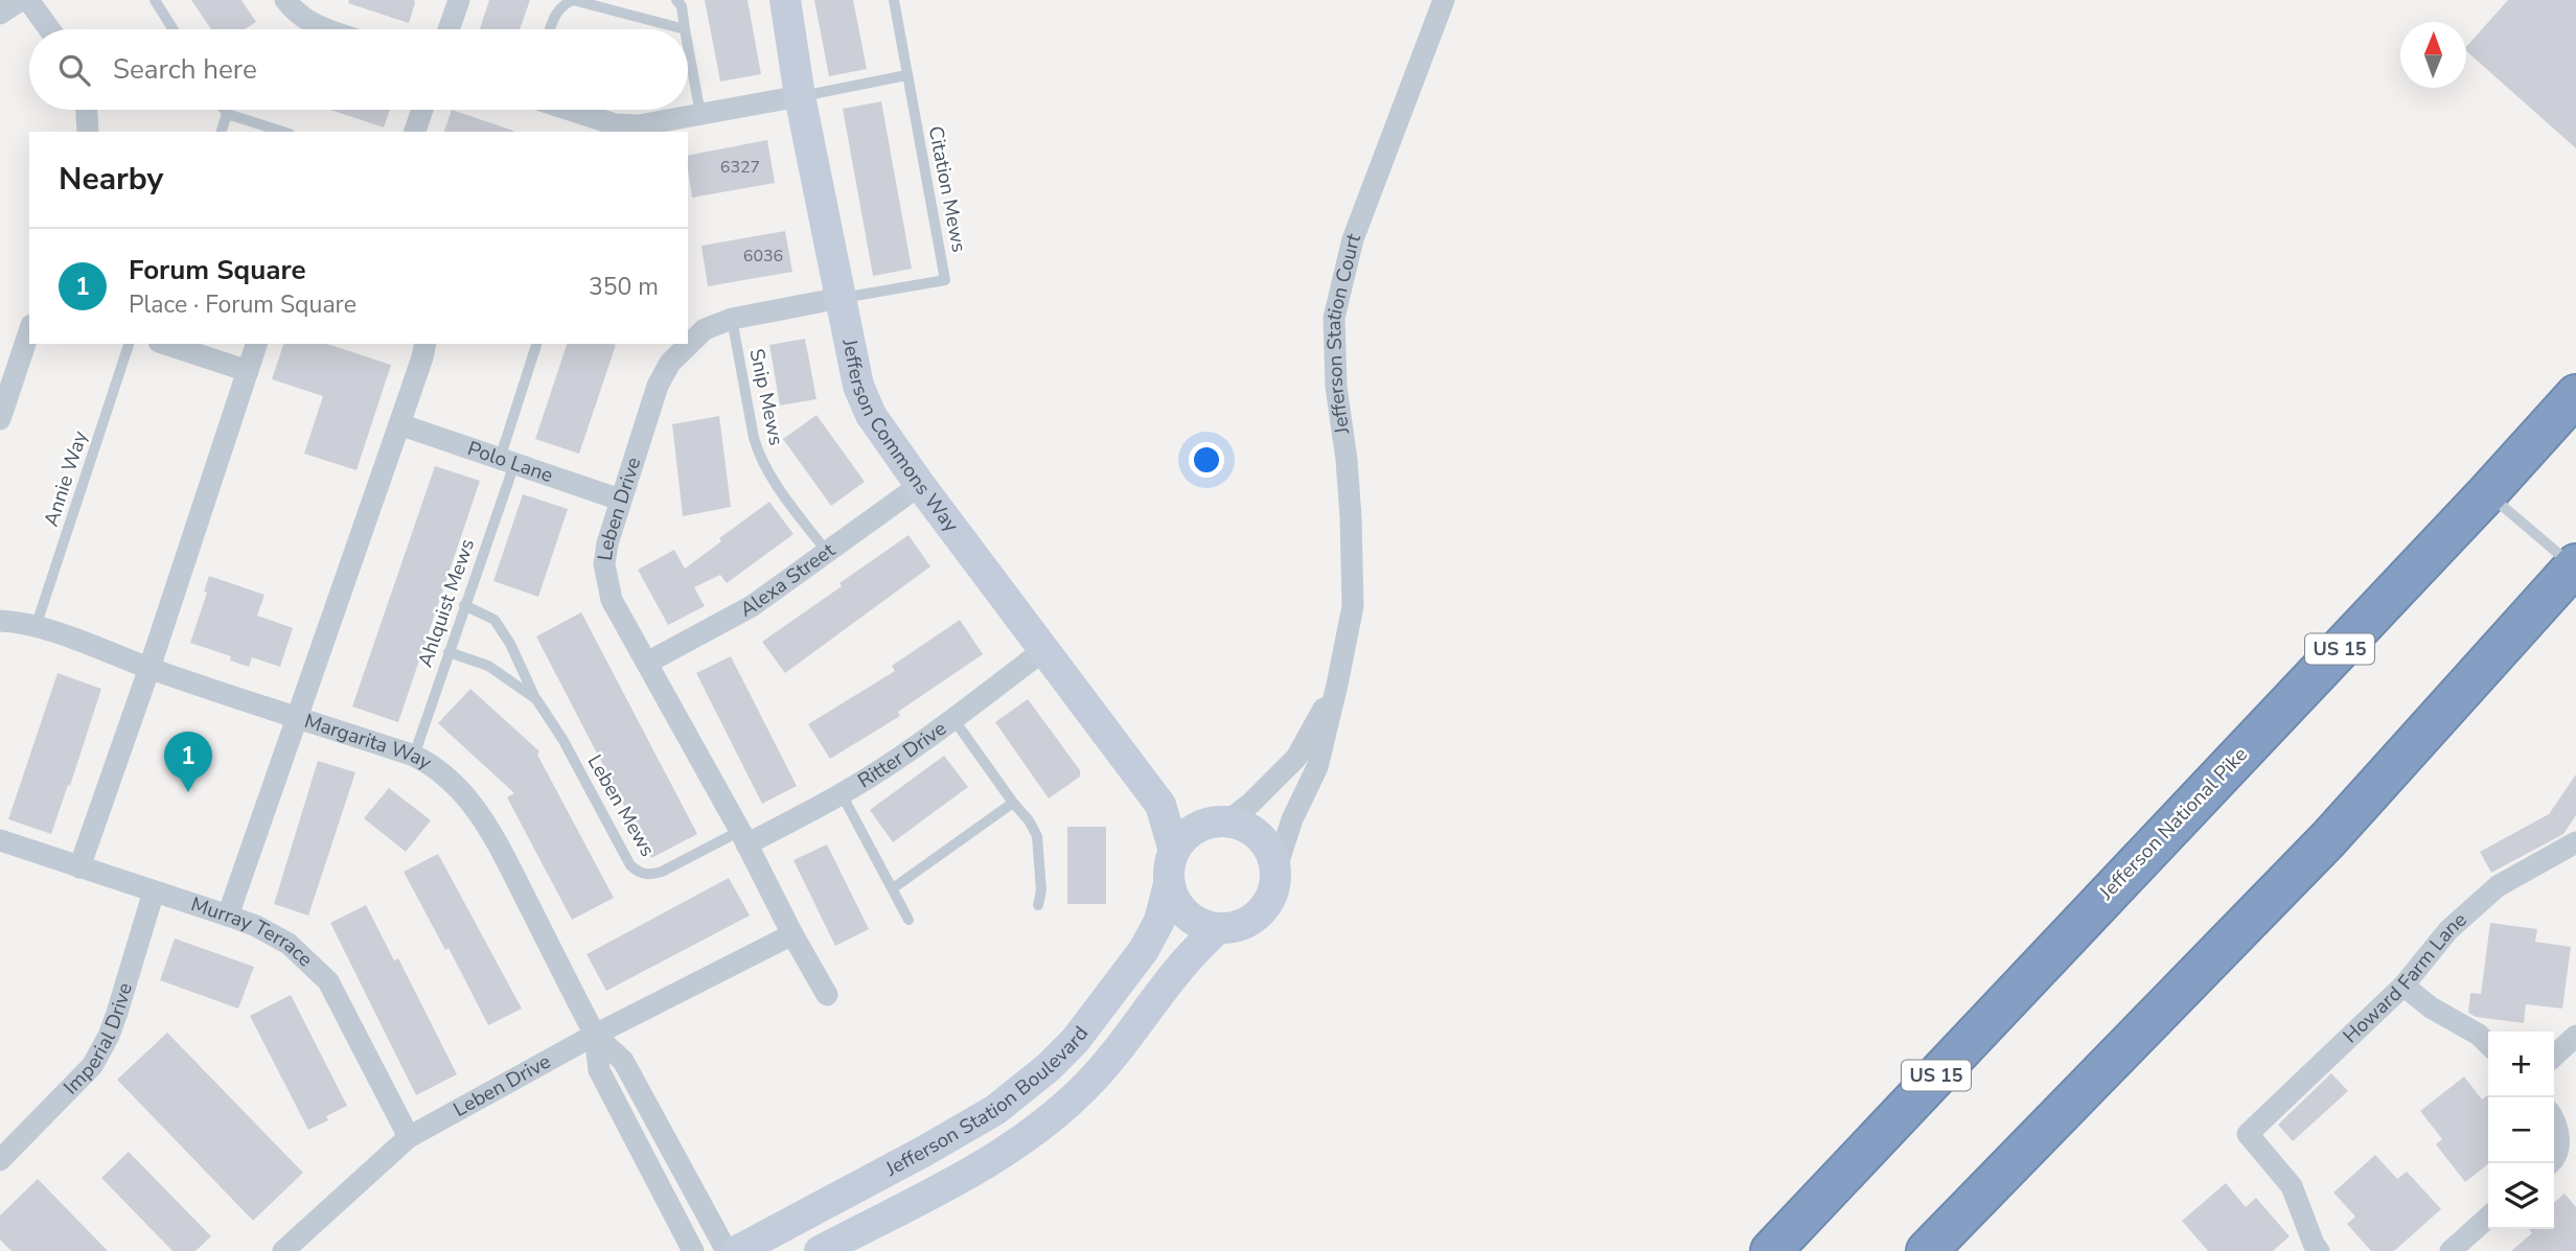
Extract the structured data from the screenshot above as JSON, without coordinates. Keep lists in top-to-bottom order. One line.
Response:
{"streets":{"highway":["US 15","Jefferson National Pike"],"street":["Jefferson Station Court","Jefferson Commons Way","Polo Lane","Leben Drive","Alexa Street","Margarita Way","Ritter Drive","Murray Terrace","Howard Farm Lane","Imperial Drive","Jefferson Station Boulevard"],"lane":["Citation Mews","Snip Mews","Annie Way","Ahlquist Mews","Leben Mews"]},"crossings":[["Citation Mews","Jefferson Commons Way"],["Citation Mews","Leben Drive"],["Jefferson Station Court","Jefferson Commons Way"],["Jefferson Station Court","Jefferson Station Boulevard"],["Snip Mews","Leben Drive"],["Snip Mews","Alexa Street"],["Jefferson Commons Way","Leben Drive"],["Jefferson Commons Way","Alexa Street"],["Jefferson Commons Way","Ritter Drive"],["Jefferson Commons Way","Jefferson Station Boulevard"],["Polo Lane","Leben Drive"],["Polo Lane","Ahlquist Mews"],["Annie Way","Margarita Way"],["Leben Drive","Alexa Street"],["Leben Drive","Margarita Way"],["Leben Drive","Ritter Drive"],["Leben Drive","Leben Mews"],["Leben Drive","Murray Terrace"],["Ahlquist Mews","Margarita Way"],["Ahlquist Mews","Leben Mews"],["Ritter Drive","Leben Mews"],["Murray Terrace","Imperial Drive"]],"house_numbers":["6327","6036"],"north":"top","page":{"search":"Search here","heading":"Nearby","list":[{"mark":"1","name":"Forum Square","note":"Place · Forum Square","value":"350 m"}],"pins":"1","map_buttons":["+","−"]}}
